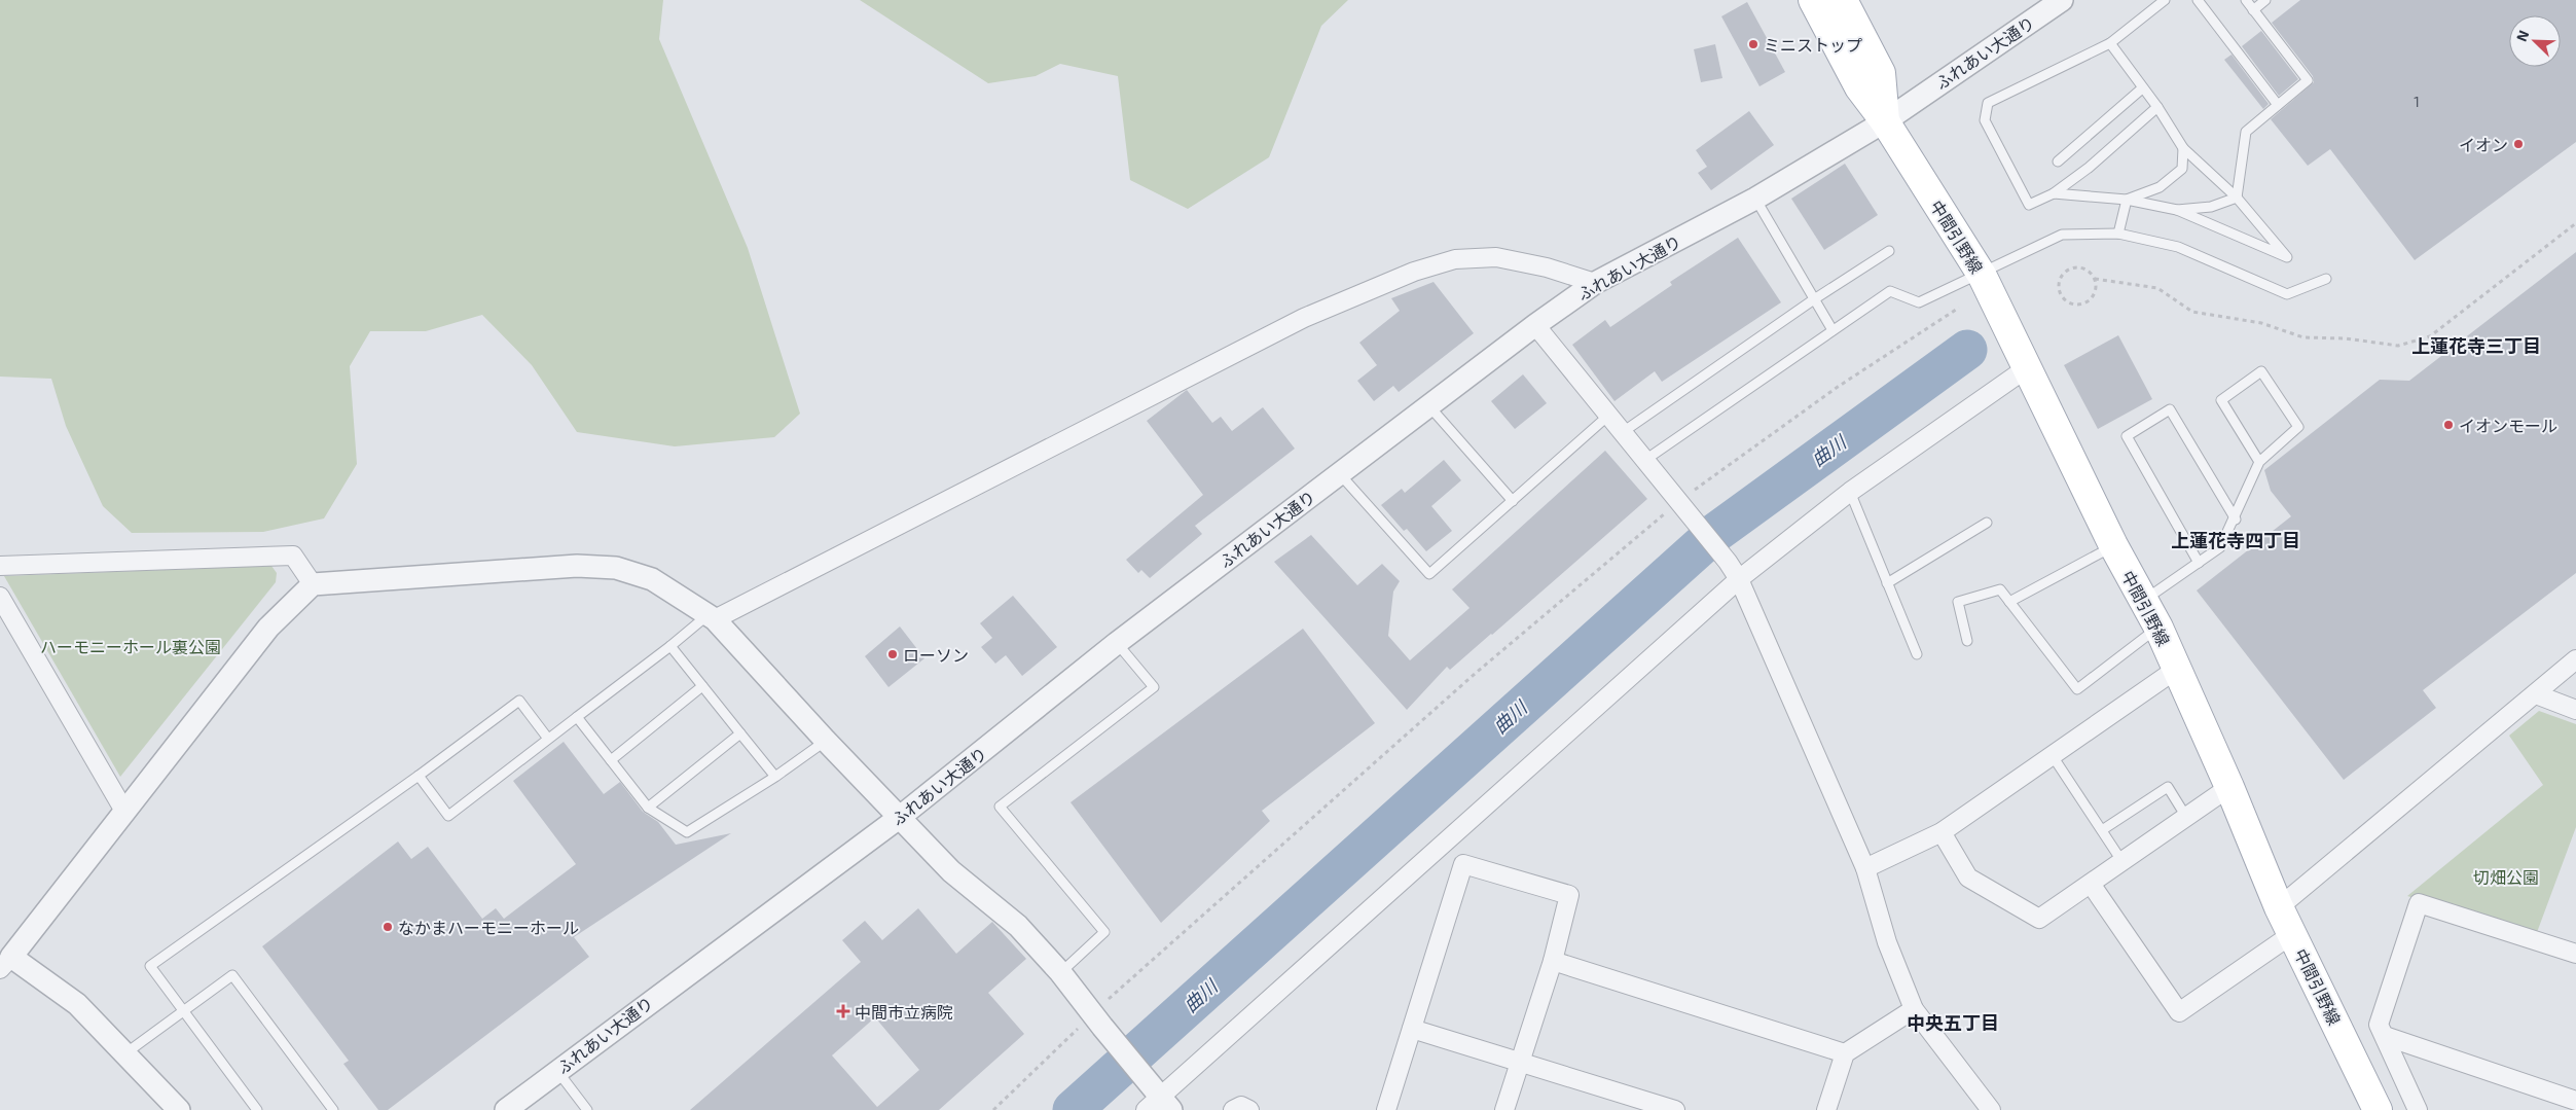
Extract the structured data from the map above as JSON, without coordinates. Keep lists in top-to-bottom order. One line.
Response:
{"streets":{"main road":["中間引野線"],"street":["ふれあい大通り"]},"crossings":[["ふれあい大通り","中間引野線"]],"districts":["上蓮花寺三丁目","上蓮花寺四丁目","中央五丁目"],"water":["曲川"],"parks":["ハーモニーホール裏公園","切畑公園"],"places":{"other":["ミニストップ","イオン","イオンモール","ローソン","なかまハーモニーホール"],"health":["中間市立病院"]},"house_numbers":["1"],"north":"top left"}
